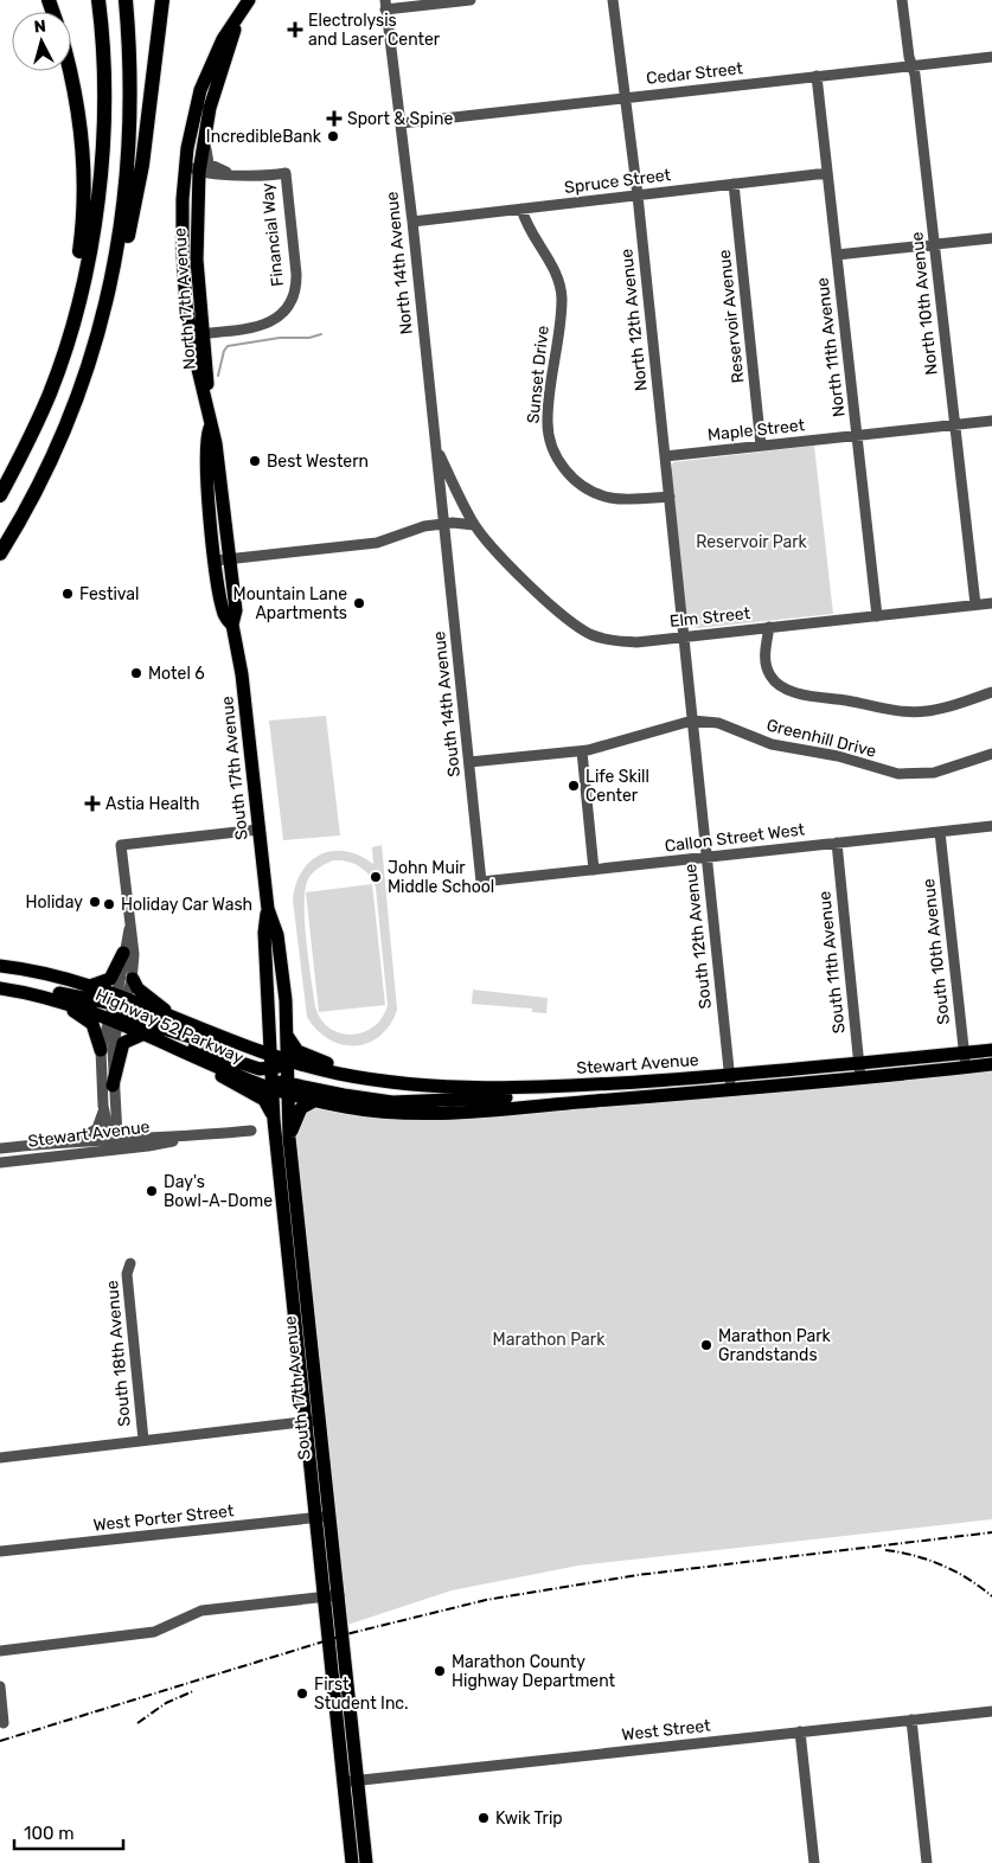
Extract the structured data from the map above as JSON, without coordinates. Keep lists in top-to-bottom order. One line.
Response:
{"streets":{"main road":["North 17th Avenue","South 17th Avenue","Highway 52 Parkway","Stewart Avenue"],"street":["Cedar Street","Spruce Street","Financial Way","North 14th Avenue","North 10th Avenue","Reservoir Avenue","North 12th Avenue","North 11th Avenue","Sunset Drive","Maple Street","Elm Street","South 14th Avenue","Greenhill Drive","Callon Street West","South 12th Avenue","South 10th Avenue","South 11th Avenue","South 18th Avenue","West Porter Street","West Street"]},"crossings":[["Cedar Street","North 14th Avenue"],["Cedar Street","North 10th Avenue"],["Cedar Street","North 12th Avenue"],["Cedar Street","North 11th Avenue"],["Spruce Street","North 14th Avenue"],["Spruce Street","Reservoir Avenue"],["Spruce Street","North 12th Avenue"],["Spruce Street","North 11th Avenue"],["Spruce Street","Sunset Drive"],["Financial Way","North 17th Avenue"],["North 14th Avenue","Elm Street"],["North 14th Avenue","South 14th Avenue"],["North 17th Avenue","South 17th Avenue"],["North 10th Avenue","Maple Street"],["North 10th Avenue","Elm Street"],["Reservoir Avenue","Maple Street"],["North 12th Avenue","Sunset Drive"],["North 12th Avenue","Maple Street"],["North 12th Avenue","Elm Street"],["North 12th Avenue","South 12th Avenue"],["North 11th Avenue","Maple Street"],["North 11th Avenue","Elm Street"],["Elm Street","South 12th Avenue"],["South 14th Avenue","Greenhill Drive"],["South 14th Avenue","Callon Street West"],["Greenhill Drive","South 12th Avenue"],["South 17th Avenue","Highway 52 Parkway"],["South 17th Avenue","Stewart Avenue"],["South 17th Avenue","West Porter Street"],["South 17th Avenue","West Street"],["Callon Street West","South 12th Avenue"],["Callon Street West","South 10th Avenue"],["Callon Street West","South 11th Avenue"],["South 12th Avenue","Stewart Avenue"],["South 10th Avenue","Stewart Avenue"],["South 11th Avenue","Stewart Avenue"],["Highway 52 Parkway","Stewart Avenue"]],"parks":["Reservoir Park","Marathon Park"],"places":{"health":["Electrolysis and Laser Center","Sport & Spine","Astia Health"],"other":["IncredibleBank","Best Western","Festival","Mountain Lane Apartments","Motel 6","Life Skill Center","John Muir Middle School","Holiday","Holiday Car Wash","Day's Bowl-A-Dome","Marathon Park Grandstands","Marathon County Highway Department","First Student Inc.","Kwik Trip"]},"scale_bar":"100 m","north":"top"}
